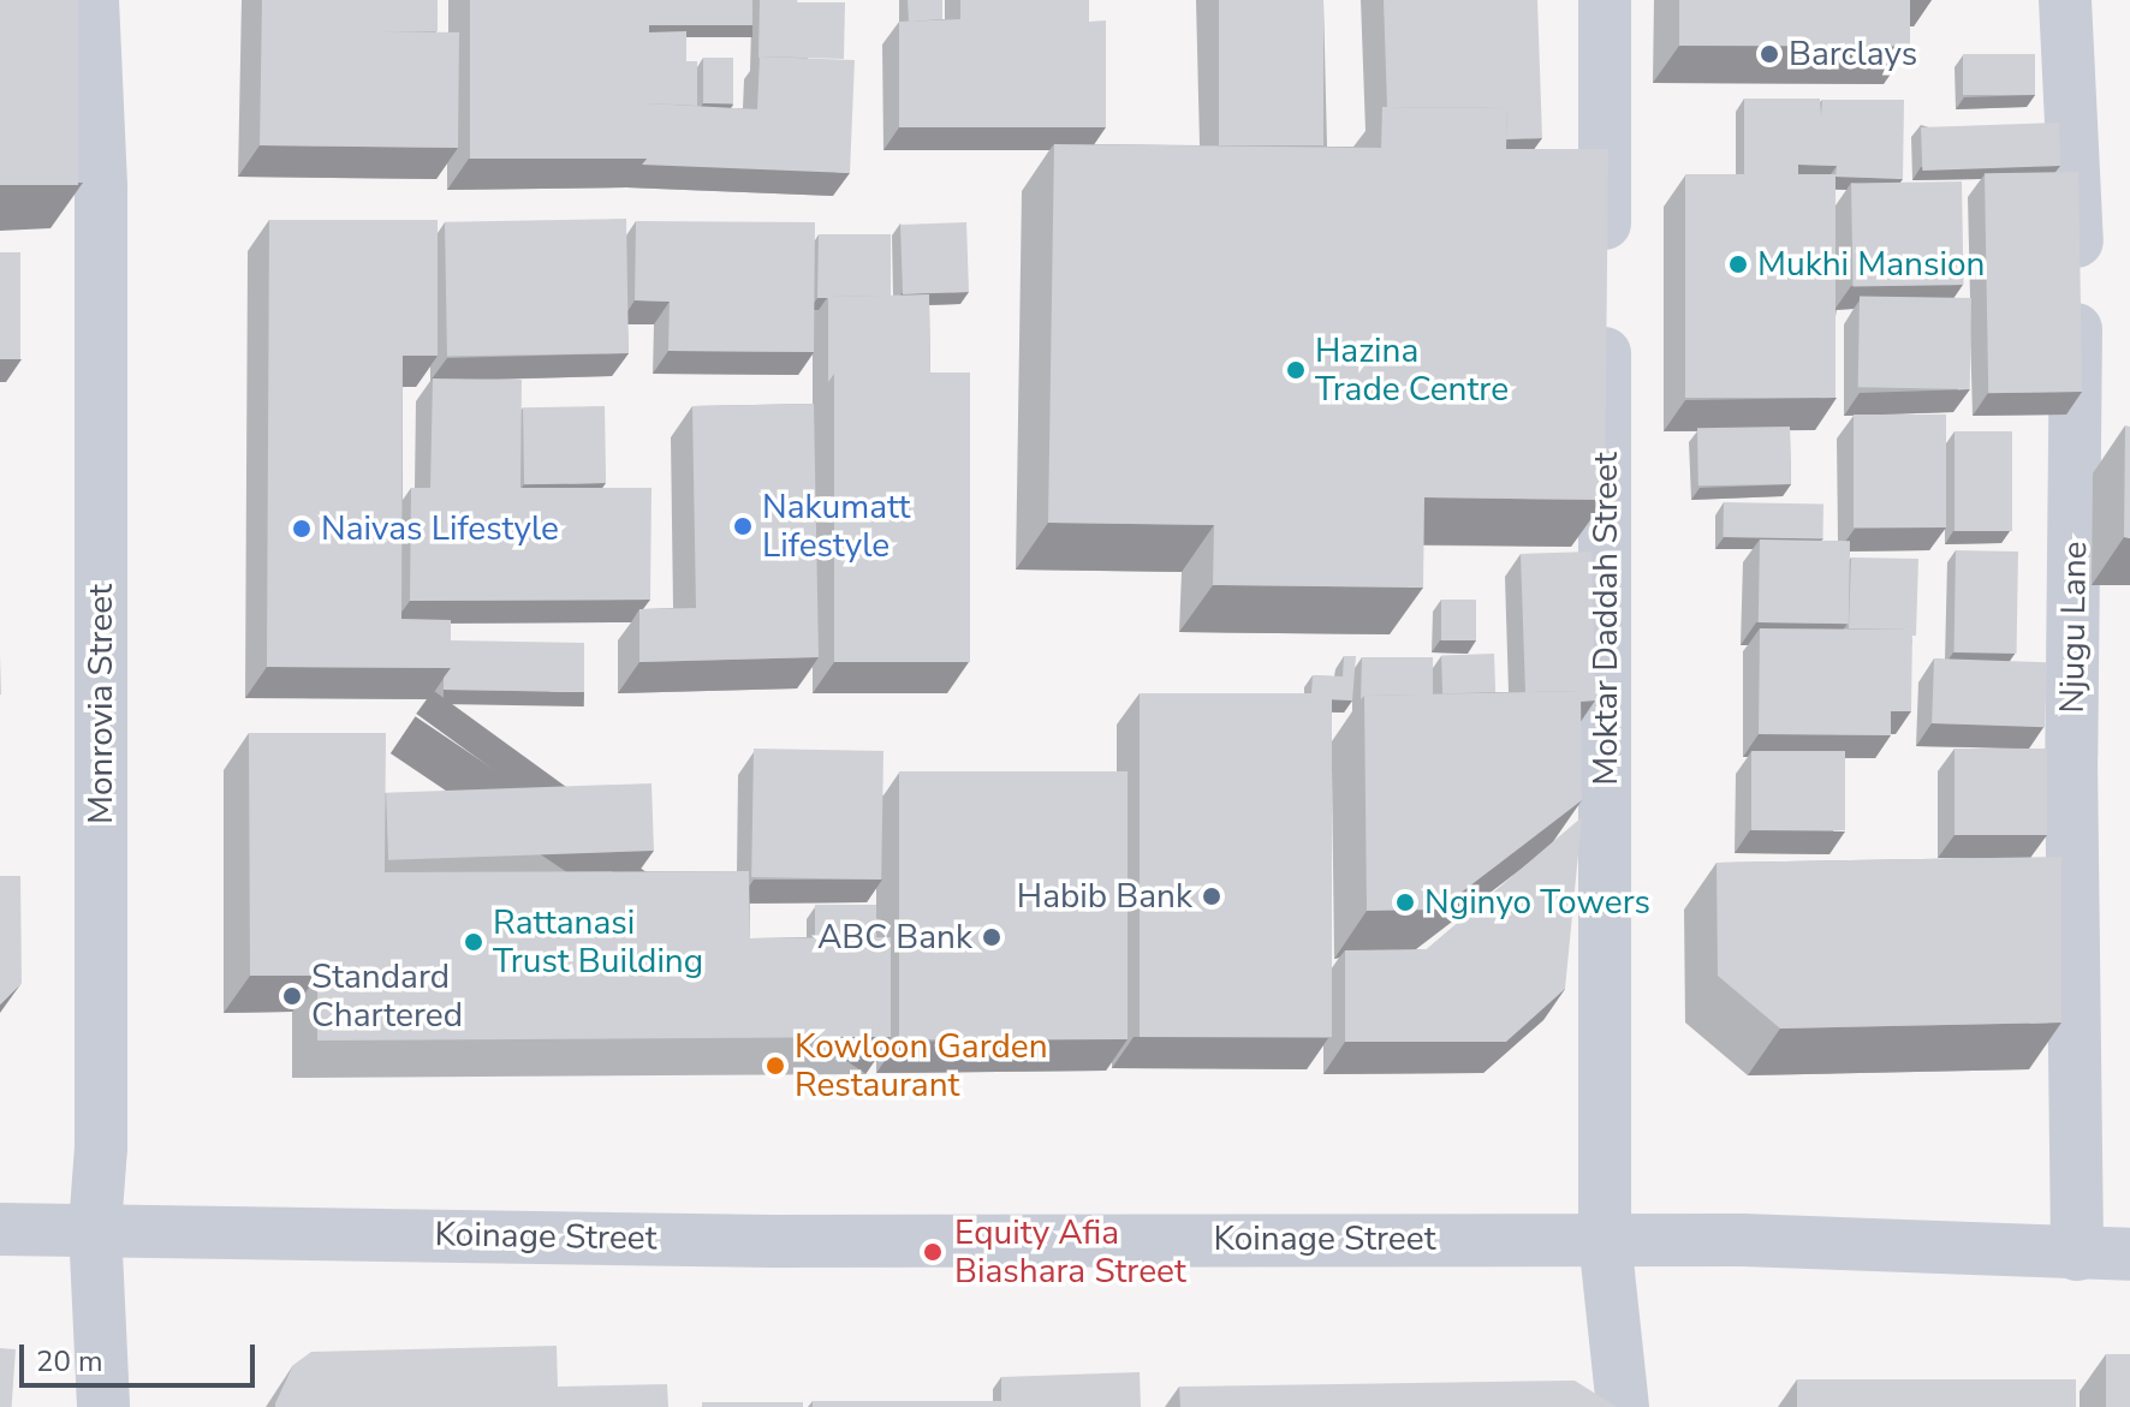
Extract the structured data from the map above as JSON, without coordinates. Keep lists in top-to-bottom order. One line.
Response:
{"streets":{"street":["Moktar Daddah Street","Njugu Lane","Monrovia Street","Koinage Street"]},"crossings":[["Moktar Daddah Street","Koinage Street"],["Njugu Lane","Koinage Street"],["Monrovia Street","Koinage Street"]],"places":["Barclays","Mukhi Mansion","Hazina Trade Centre","Nakumatt Lifestyle","Naivas Lifestyle","Habib Bank","Nginyo Towers","ABC Bank","Rattanasi Trust Building","Standard Chartered","Kowloon Garden Restaurant","Equity Afia Biashara Street"],"scale_bar":"20 m"}
